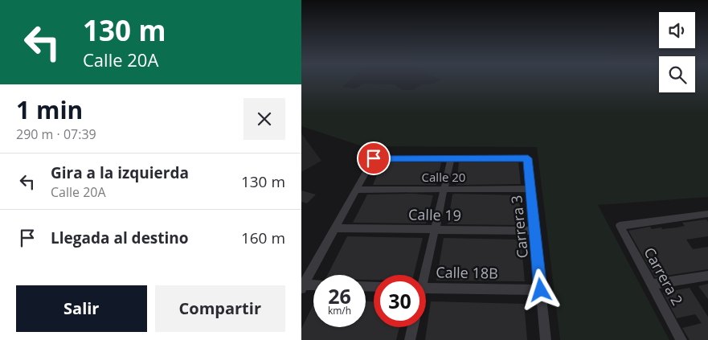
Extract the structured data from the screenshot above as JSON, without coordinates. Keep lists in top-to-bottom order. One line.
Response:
{"streets":{"street":["Calle 20","Calle 19","Carrera 3","Calle 18B","Carrera 2"]},"crossings":[["Calle 20","Carrera 3"],["Calle 19","Carrera 3"],["Carrera 3","Calle 18B"]],"page":{"turn":["130 m","Calle 20A"],"heading":["1 min","290 m · 07:39"],"list":[{"name":"Gira a la izquierda","note":"Calle 20A","value":"130 m"},{"name":"Llegada al destino","value":"160 m"}],"speed":"26 km/h","limit":"30","buttons":["Salir","Compartir"]}}
